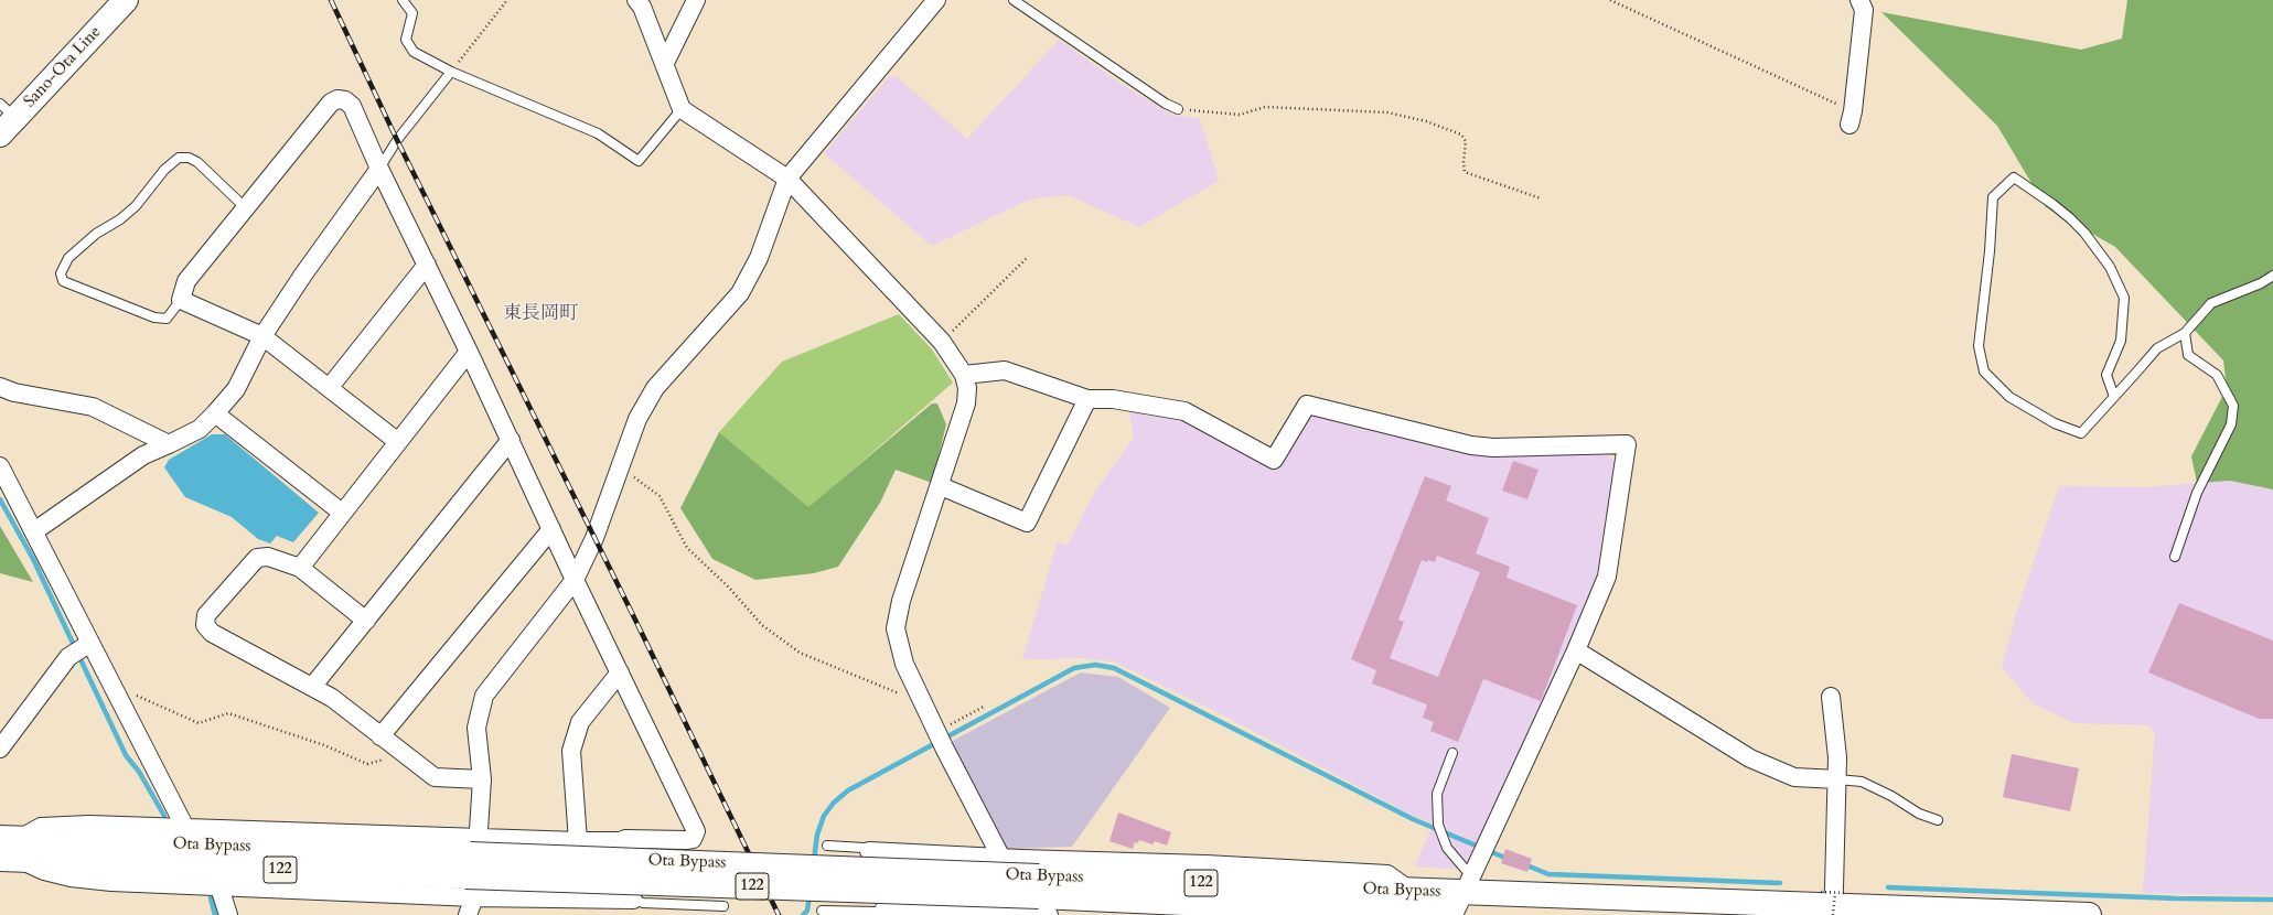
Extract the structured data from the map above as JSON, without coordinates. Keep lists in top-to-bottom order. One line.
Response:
{"streets":{"main road":["Sano-Ota Line","Ota Bypass","122"]},"districts":["東長岡町"]}
